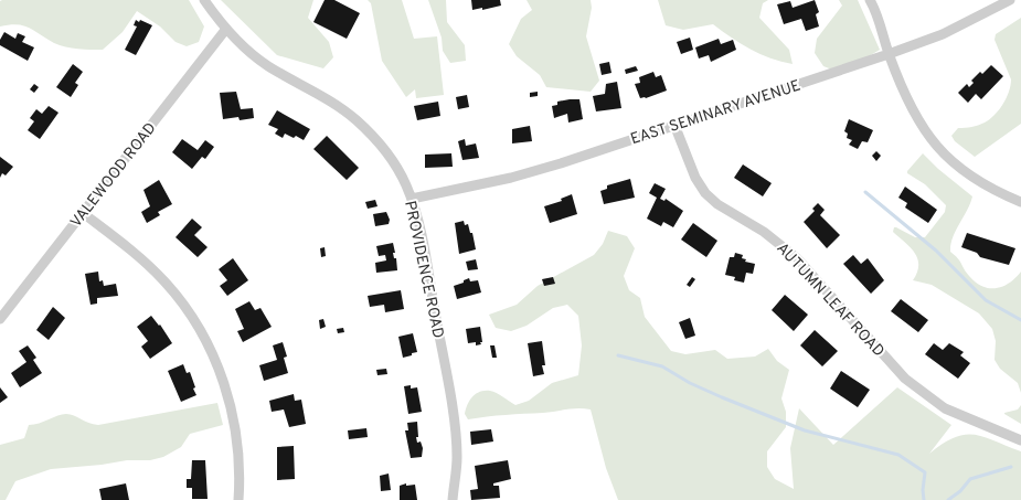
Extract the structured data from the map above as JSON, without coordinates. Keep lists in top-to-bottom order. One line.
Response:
{"streets":{"street":["EAST SEMINARY AVENUE","VALEWOOD ROAD","PROVIDENCE ROAD","AUTUMN LEAF ROAD"]},"crossings":[["EAST SEMINARY AVENUE","PROVIDENCE ROAD"],["EAST SEMINARY AVENUE","AUTUMN LEAF ROAD"],["VALEWOOD ROAD","PROVIDENCE ROAD"]]}
